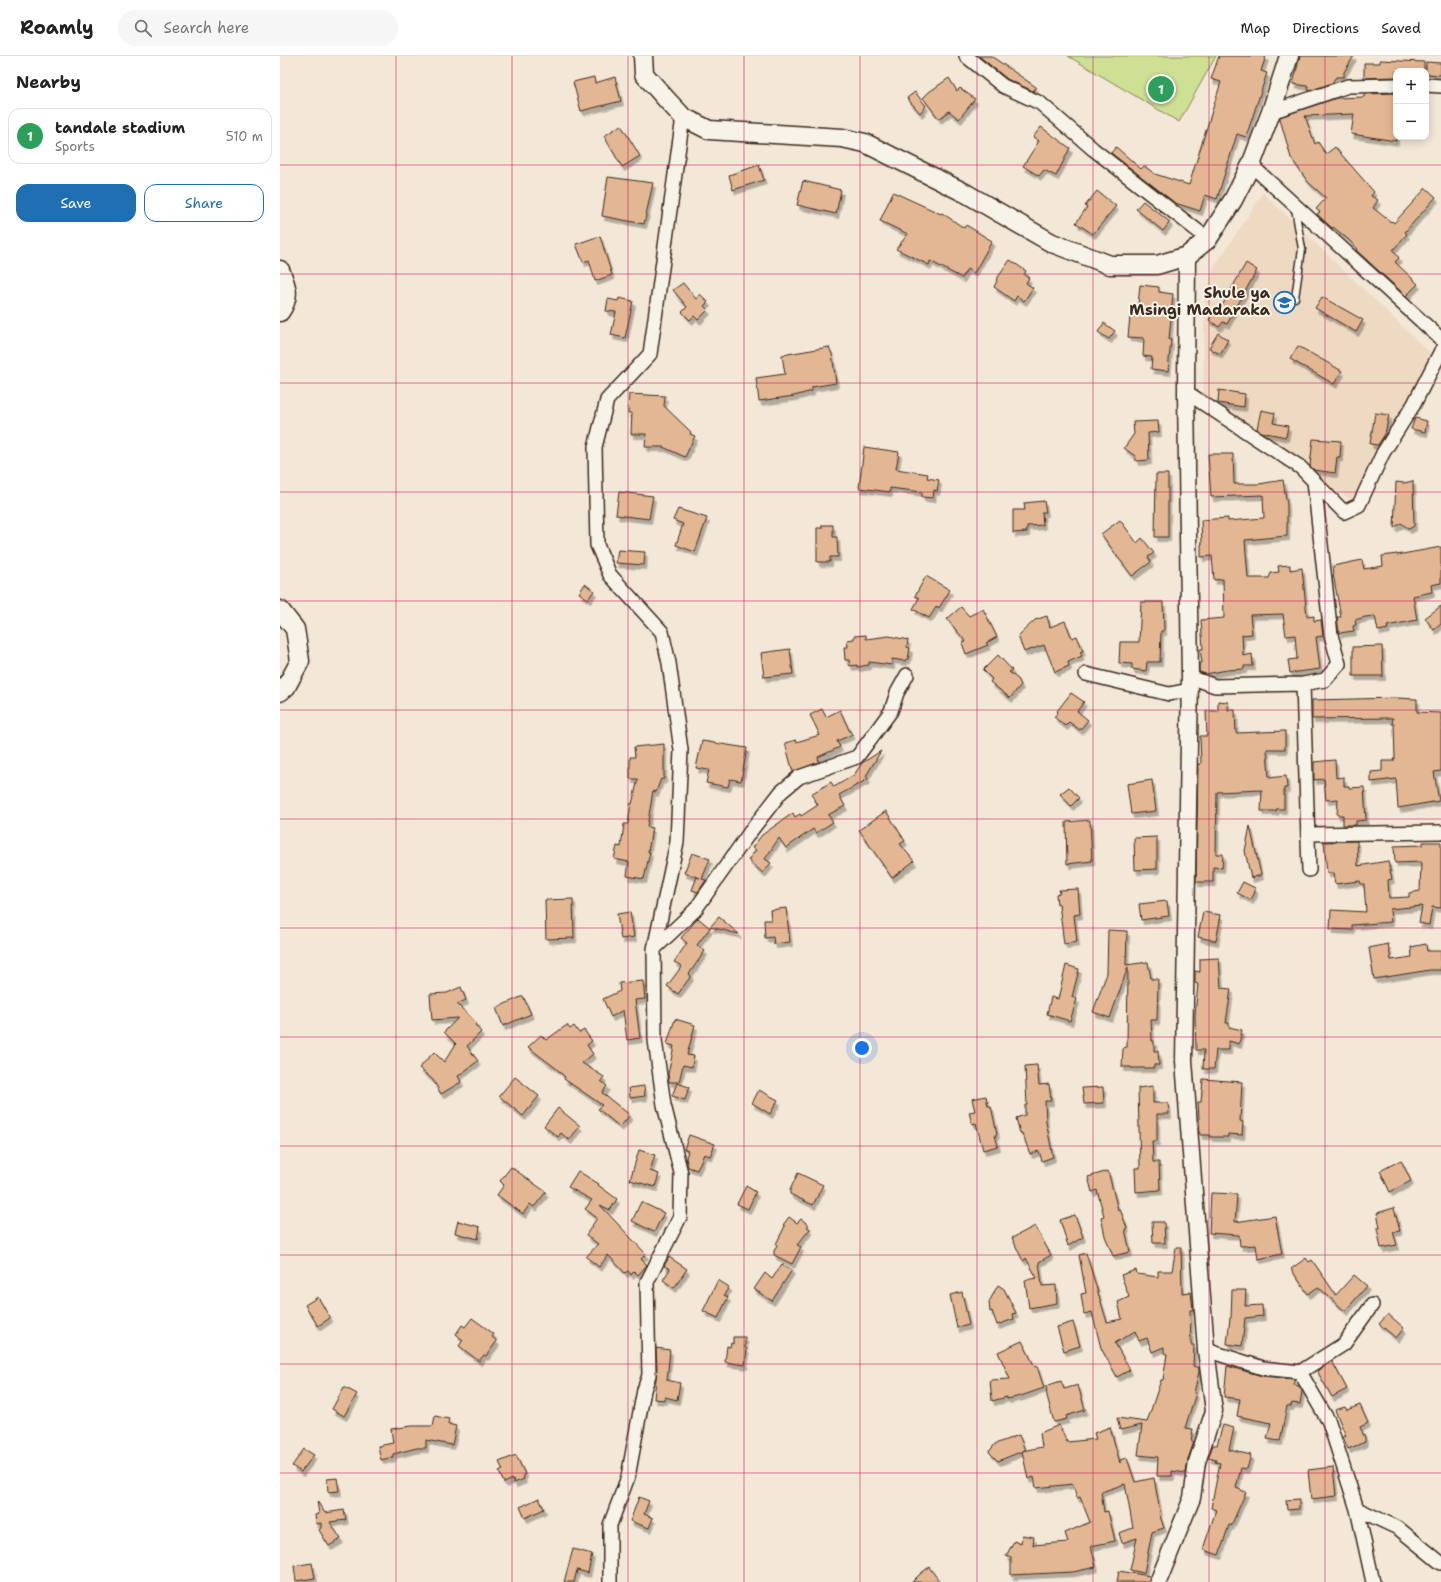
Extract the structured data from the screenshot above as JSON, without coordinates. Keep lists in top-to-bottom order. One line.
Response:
{"places":{"school or university":["Shule ya Msingi Madaraka"]},"page":{"header":"Roamly","search":"Search here","nav":["Map","Directions","Saved"],"heading":"Nearby","map_buttons":["+","−"],"pins":"1","list":[{"mark":"1","name":"tandale stadium","note":"Sports","value":"510 m"}],"buttons":["Save","Share"]}}
